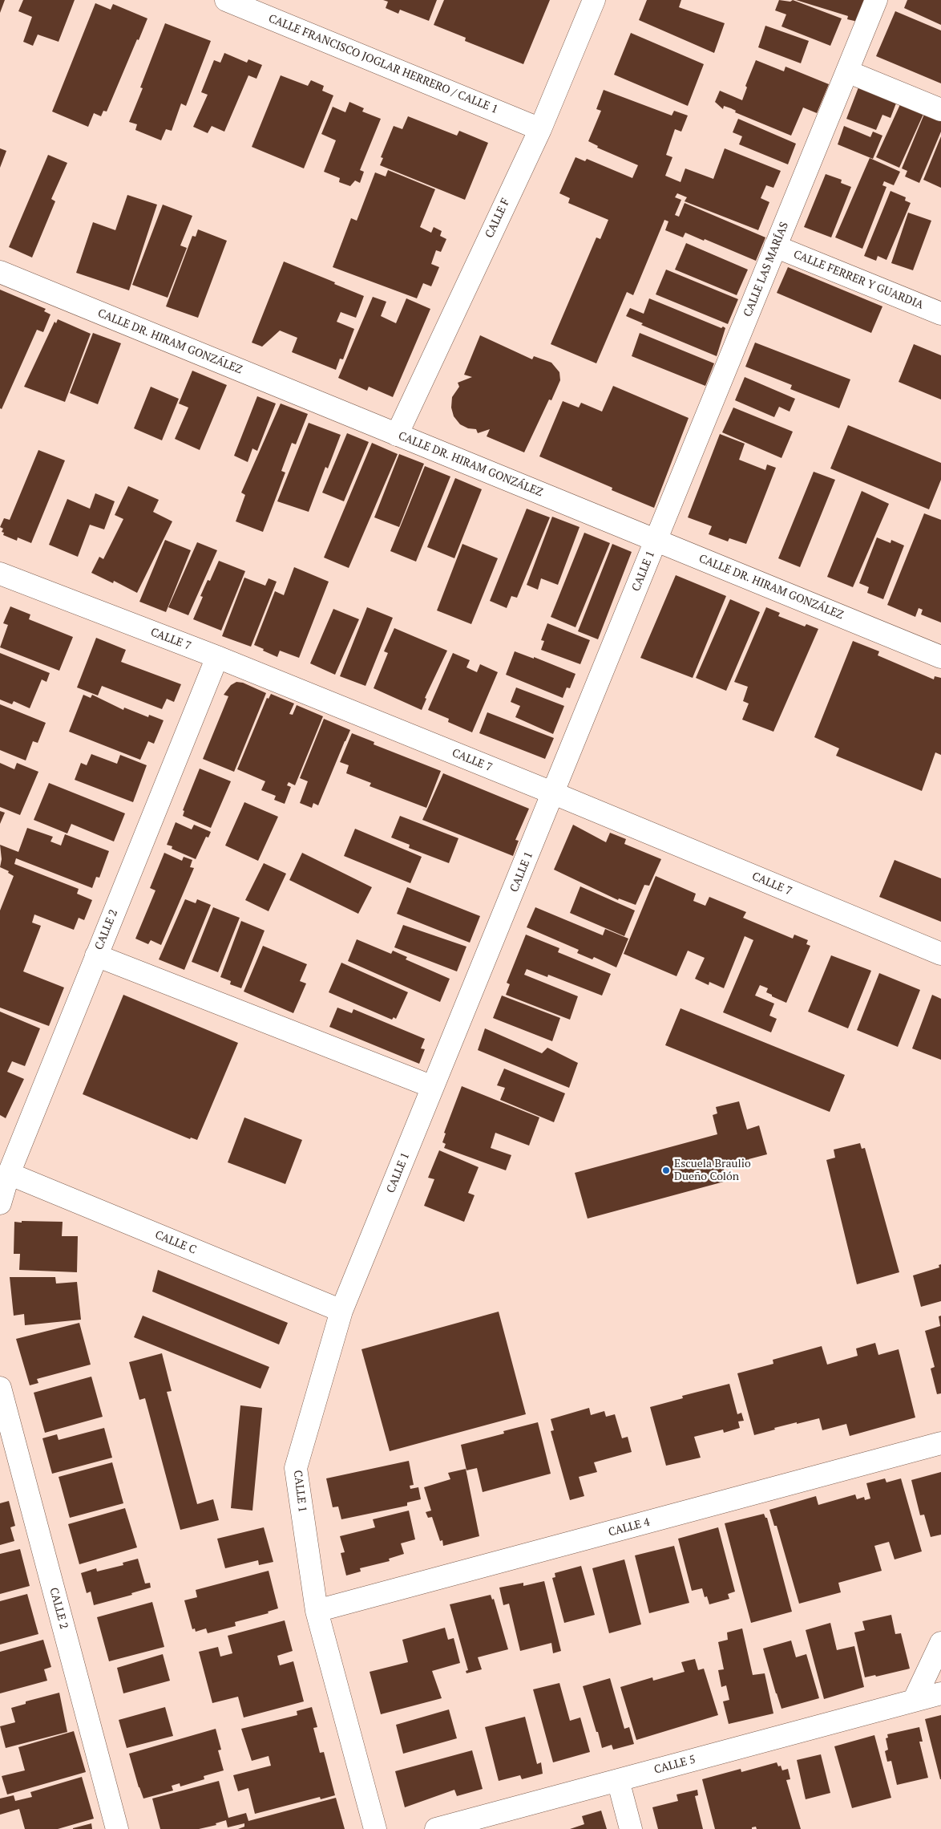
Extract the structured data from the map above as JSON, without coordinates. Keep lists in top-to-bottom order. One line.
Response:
{"streets":{"street":["CALLE FRANCISCO JOGLAR HERRERO / CALLE 1","CALLE F","CALLE LAS MARÍAS","CALLE FERRER Y GUARDIA","CALLE DR. HIRAM GONZÁLEZ","CALLE 1","CALLE 7","CALLE 2","CALLE C","CALLE 4","CALLE 5"]},"crossings":[["CALLE FRANCISCO JOGLAR HERRERO / CALLE 1","CALLE F"],["CALLE F","CALLE DR. HIRAM GONZÁLEZ"],["CALLE LAS MARÍAS","CALLE FERRER Y GUARDIA"],["CALLE LAS MARÍAS","CALLE DR. HIRAM GONZÁLEZ"],["CALLE LAS MARÍAS","CALLE 1"],["CALLE DR. HIRAM GONZÁLEZ","CALLE 1"],["CALLE 1","CALLE 7"],["CALLE 1","CALLE C"],["CALLE 1","CALLE 4"],["CALLE 7","CALLE 2"],["CALLE 2","CALLE C"]],"places":["Escuela Braulio Dueño Colón"]}
